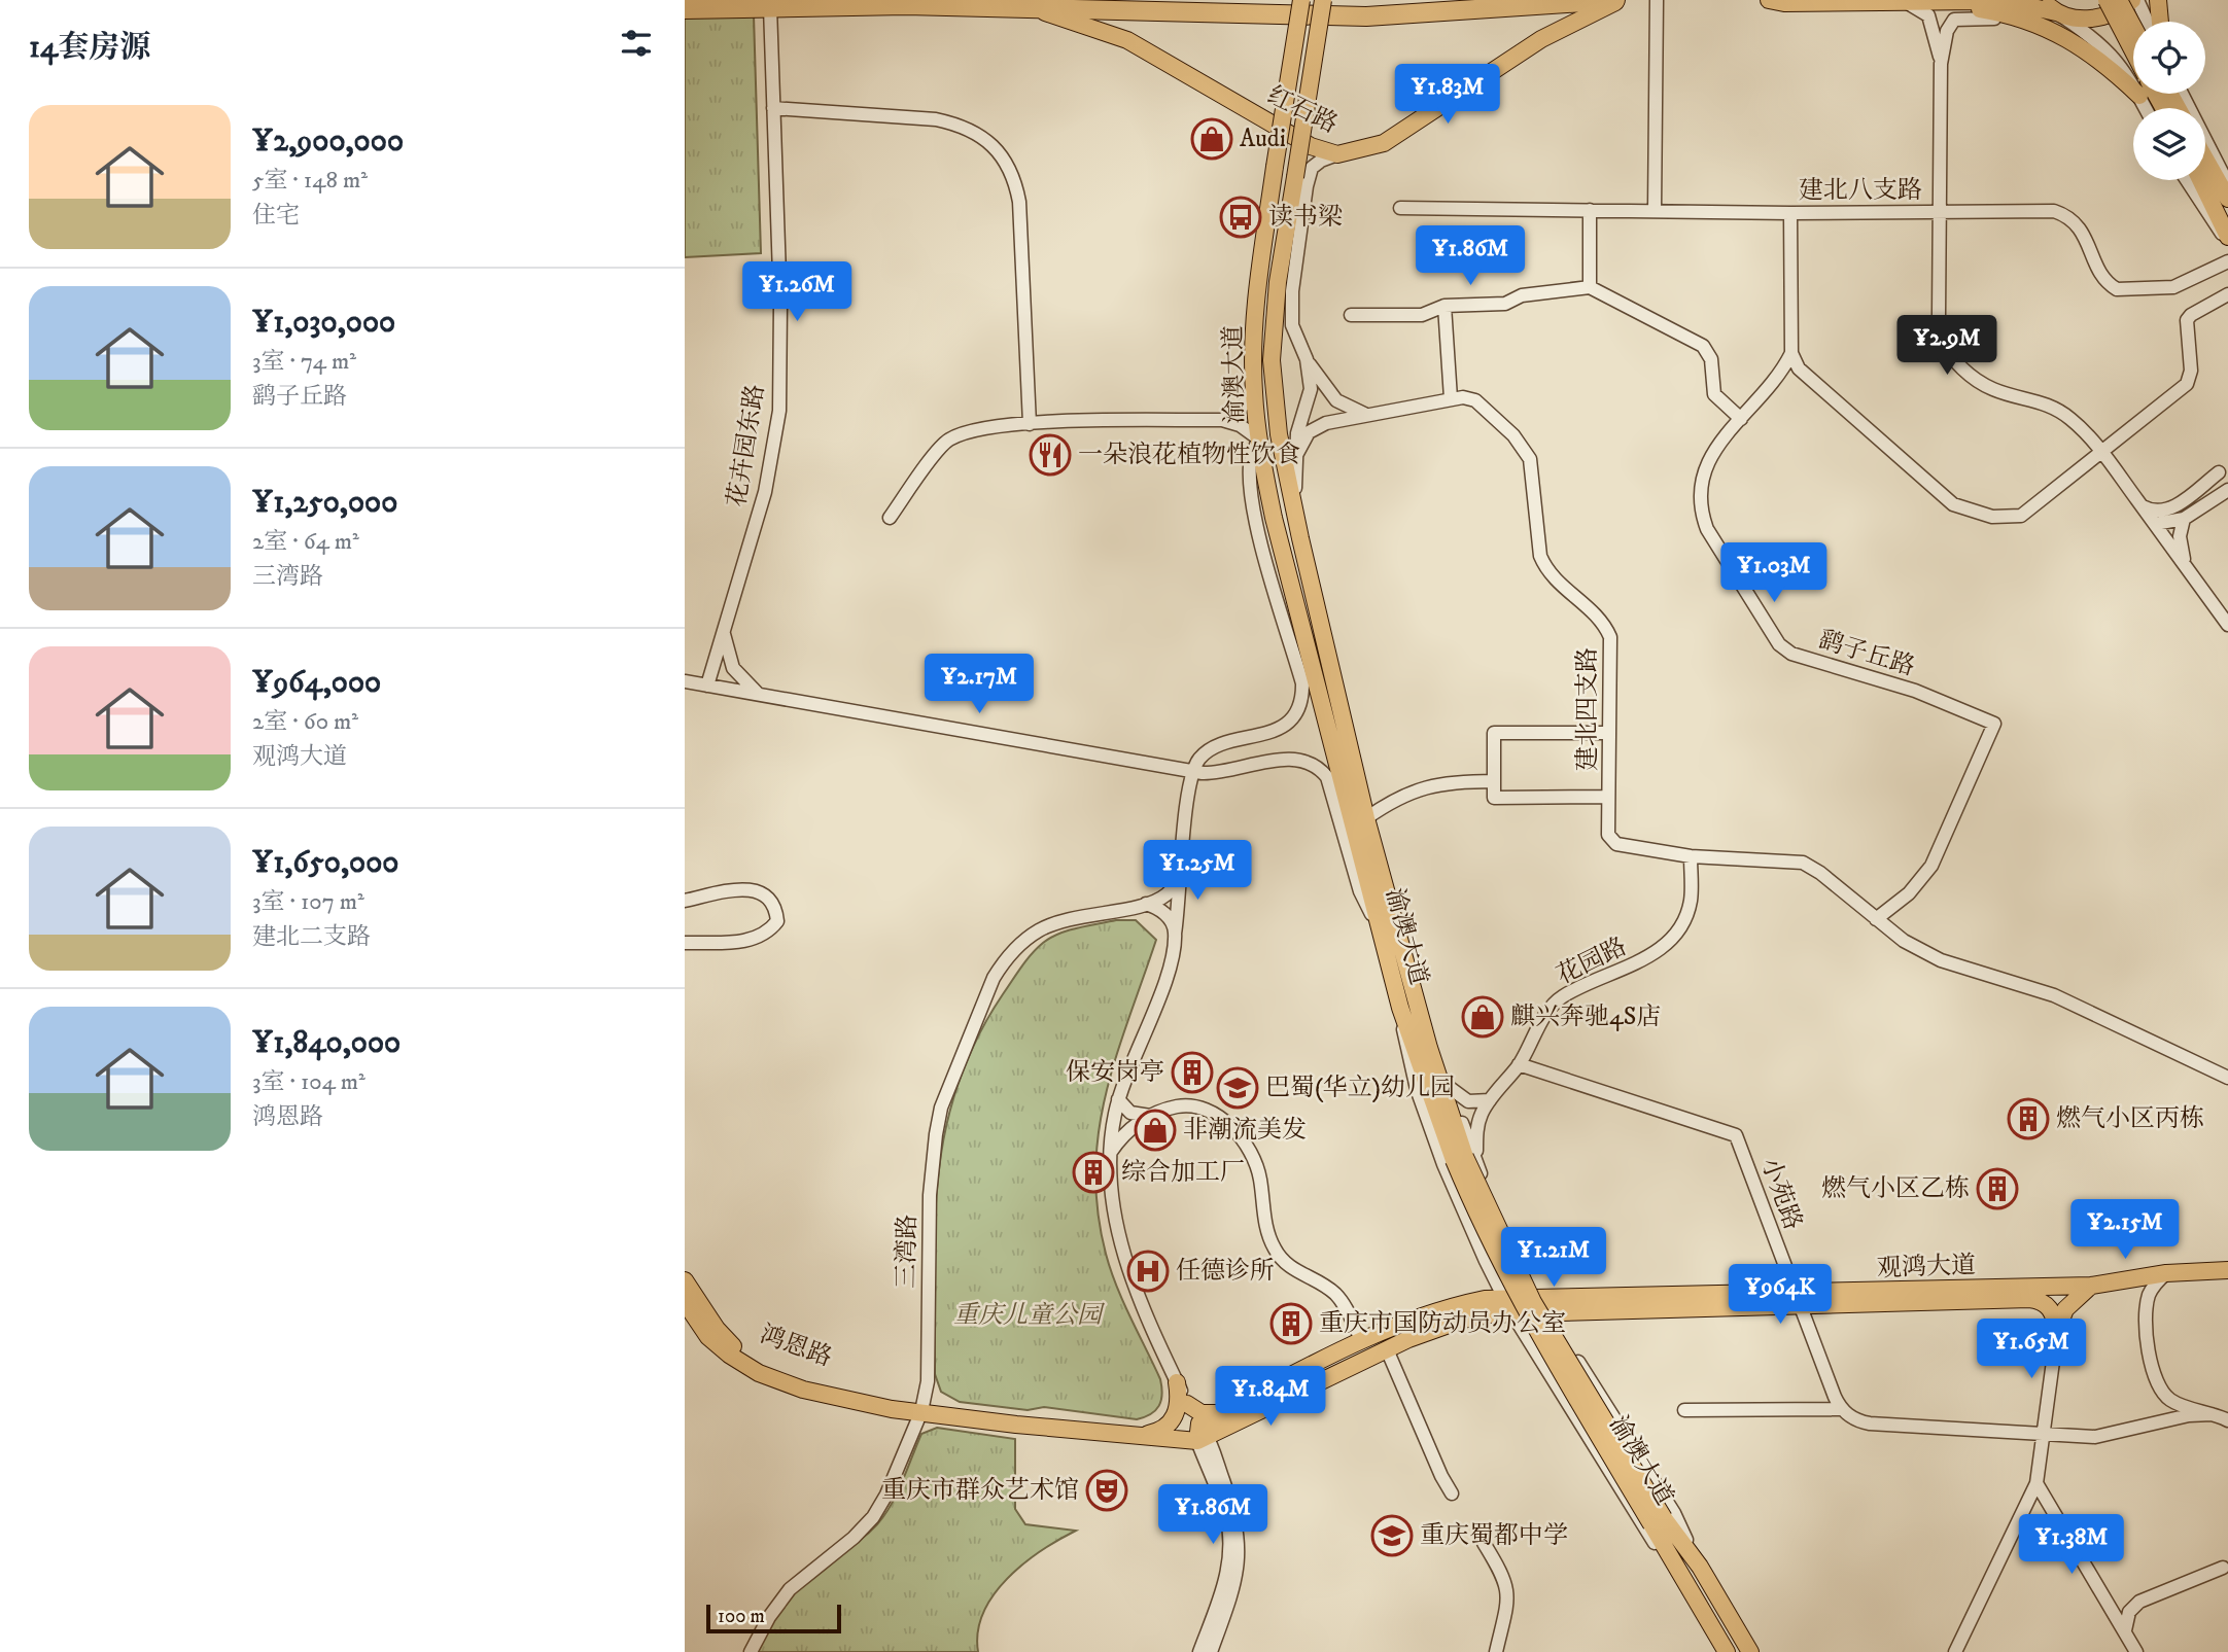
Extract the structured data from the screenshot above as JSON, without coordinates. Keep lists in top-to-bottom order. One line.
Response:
{"streets":{"highway":["红石路"],"main road":["渝澳大道","观鸿大道","鸿恩路"],"street":["建北八支路","花卉园东路","鹞子丘路","建北四支路","花园路","小苑路","三湾路"]},"crossings":[["红石路","花卉园东路"],["渝澳大道","花园路"],["鹞子丘路","建北四支路"],["建北四支路","花园路"],["花园路","小苑路"],["小苑路","观鸿大道"],["三湾路","鸿恩路"]],"parks":["重庆儿童公园"],"places":{"shop":["Audi","麒兴奔驰4S店","非潮流美发"],"bus stop":["读书梁"],"restaurant":["一朵浪花植物性饮食"],"building":["保安岗亭","燃气小区丙栋","综合加工厂","燃气小区乙栋","重庆市国防动员办公室"],"school or university":["巴蜀(华立)幼儿园","重庆蜀都中学"],"hospital":["任德诊所"],"theatre":["重庆市群众艺术馆"]},"scale_bar":"100 m","page":{"heading":"14套房源","price":["¥1.83M","¥1.86M","¥1.26M","¥2.9M","¥1.03M","¥2.17M","¥1.25M","¥2.15M","¥1.21M","¥964K","¥1.65M","¥1.84M","¥1.86M","¥1.38M"],"list":[{"name":"¥2,900,000","note":"5室 · 148 m² · 住宅"},{"name":"¥1,030,000","note":"3室 · 74 m² · 鹞子丘路"},{"name":"¥1,250,000","note":"2室 · 64 m² · 三湾路"},{"name":"¥964,000","note":"2室 · 60 m² · 观鸿大道"},{"name":"¥1,650,000","note":"3室 · 107 m² · 建北二支路"},{"name":"¥1,840,000","note":"3室 · 104 m² · 鸿恩路"}],"scale":"100 m"}}
